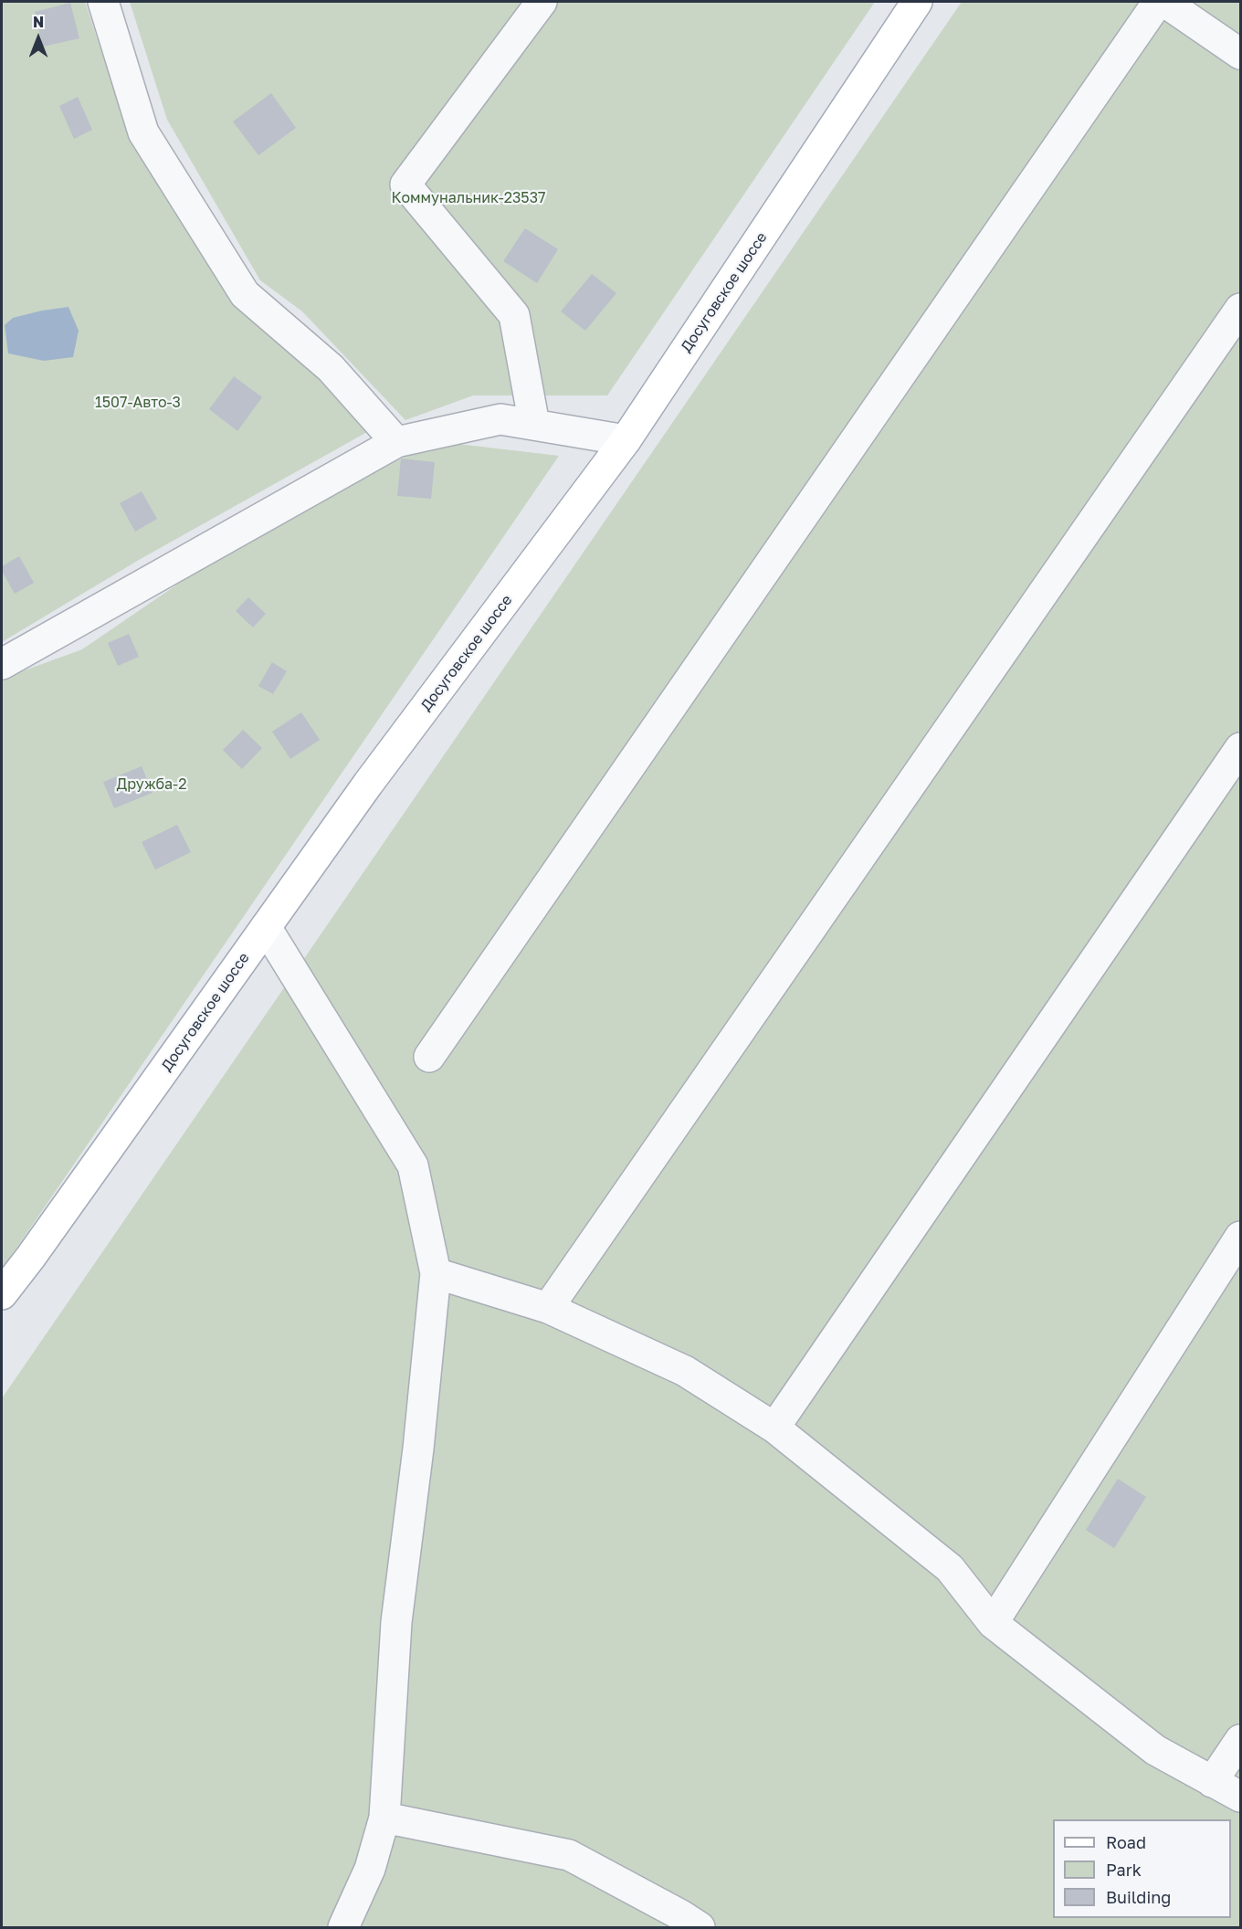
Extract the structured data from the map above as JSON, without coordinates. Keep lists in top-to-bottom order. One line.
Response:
{"streets":{"main road":["Досуговское шоссе"]},"parks":["Коммунальник-23537","1507-Авто-3","Дружба-2"],"legend":["Road","Park","Building"],"north":"top"}
